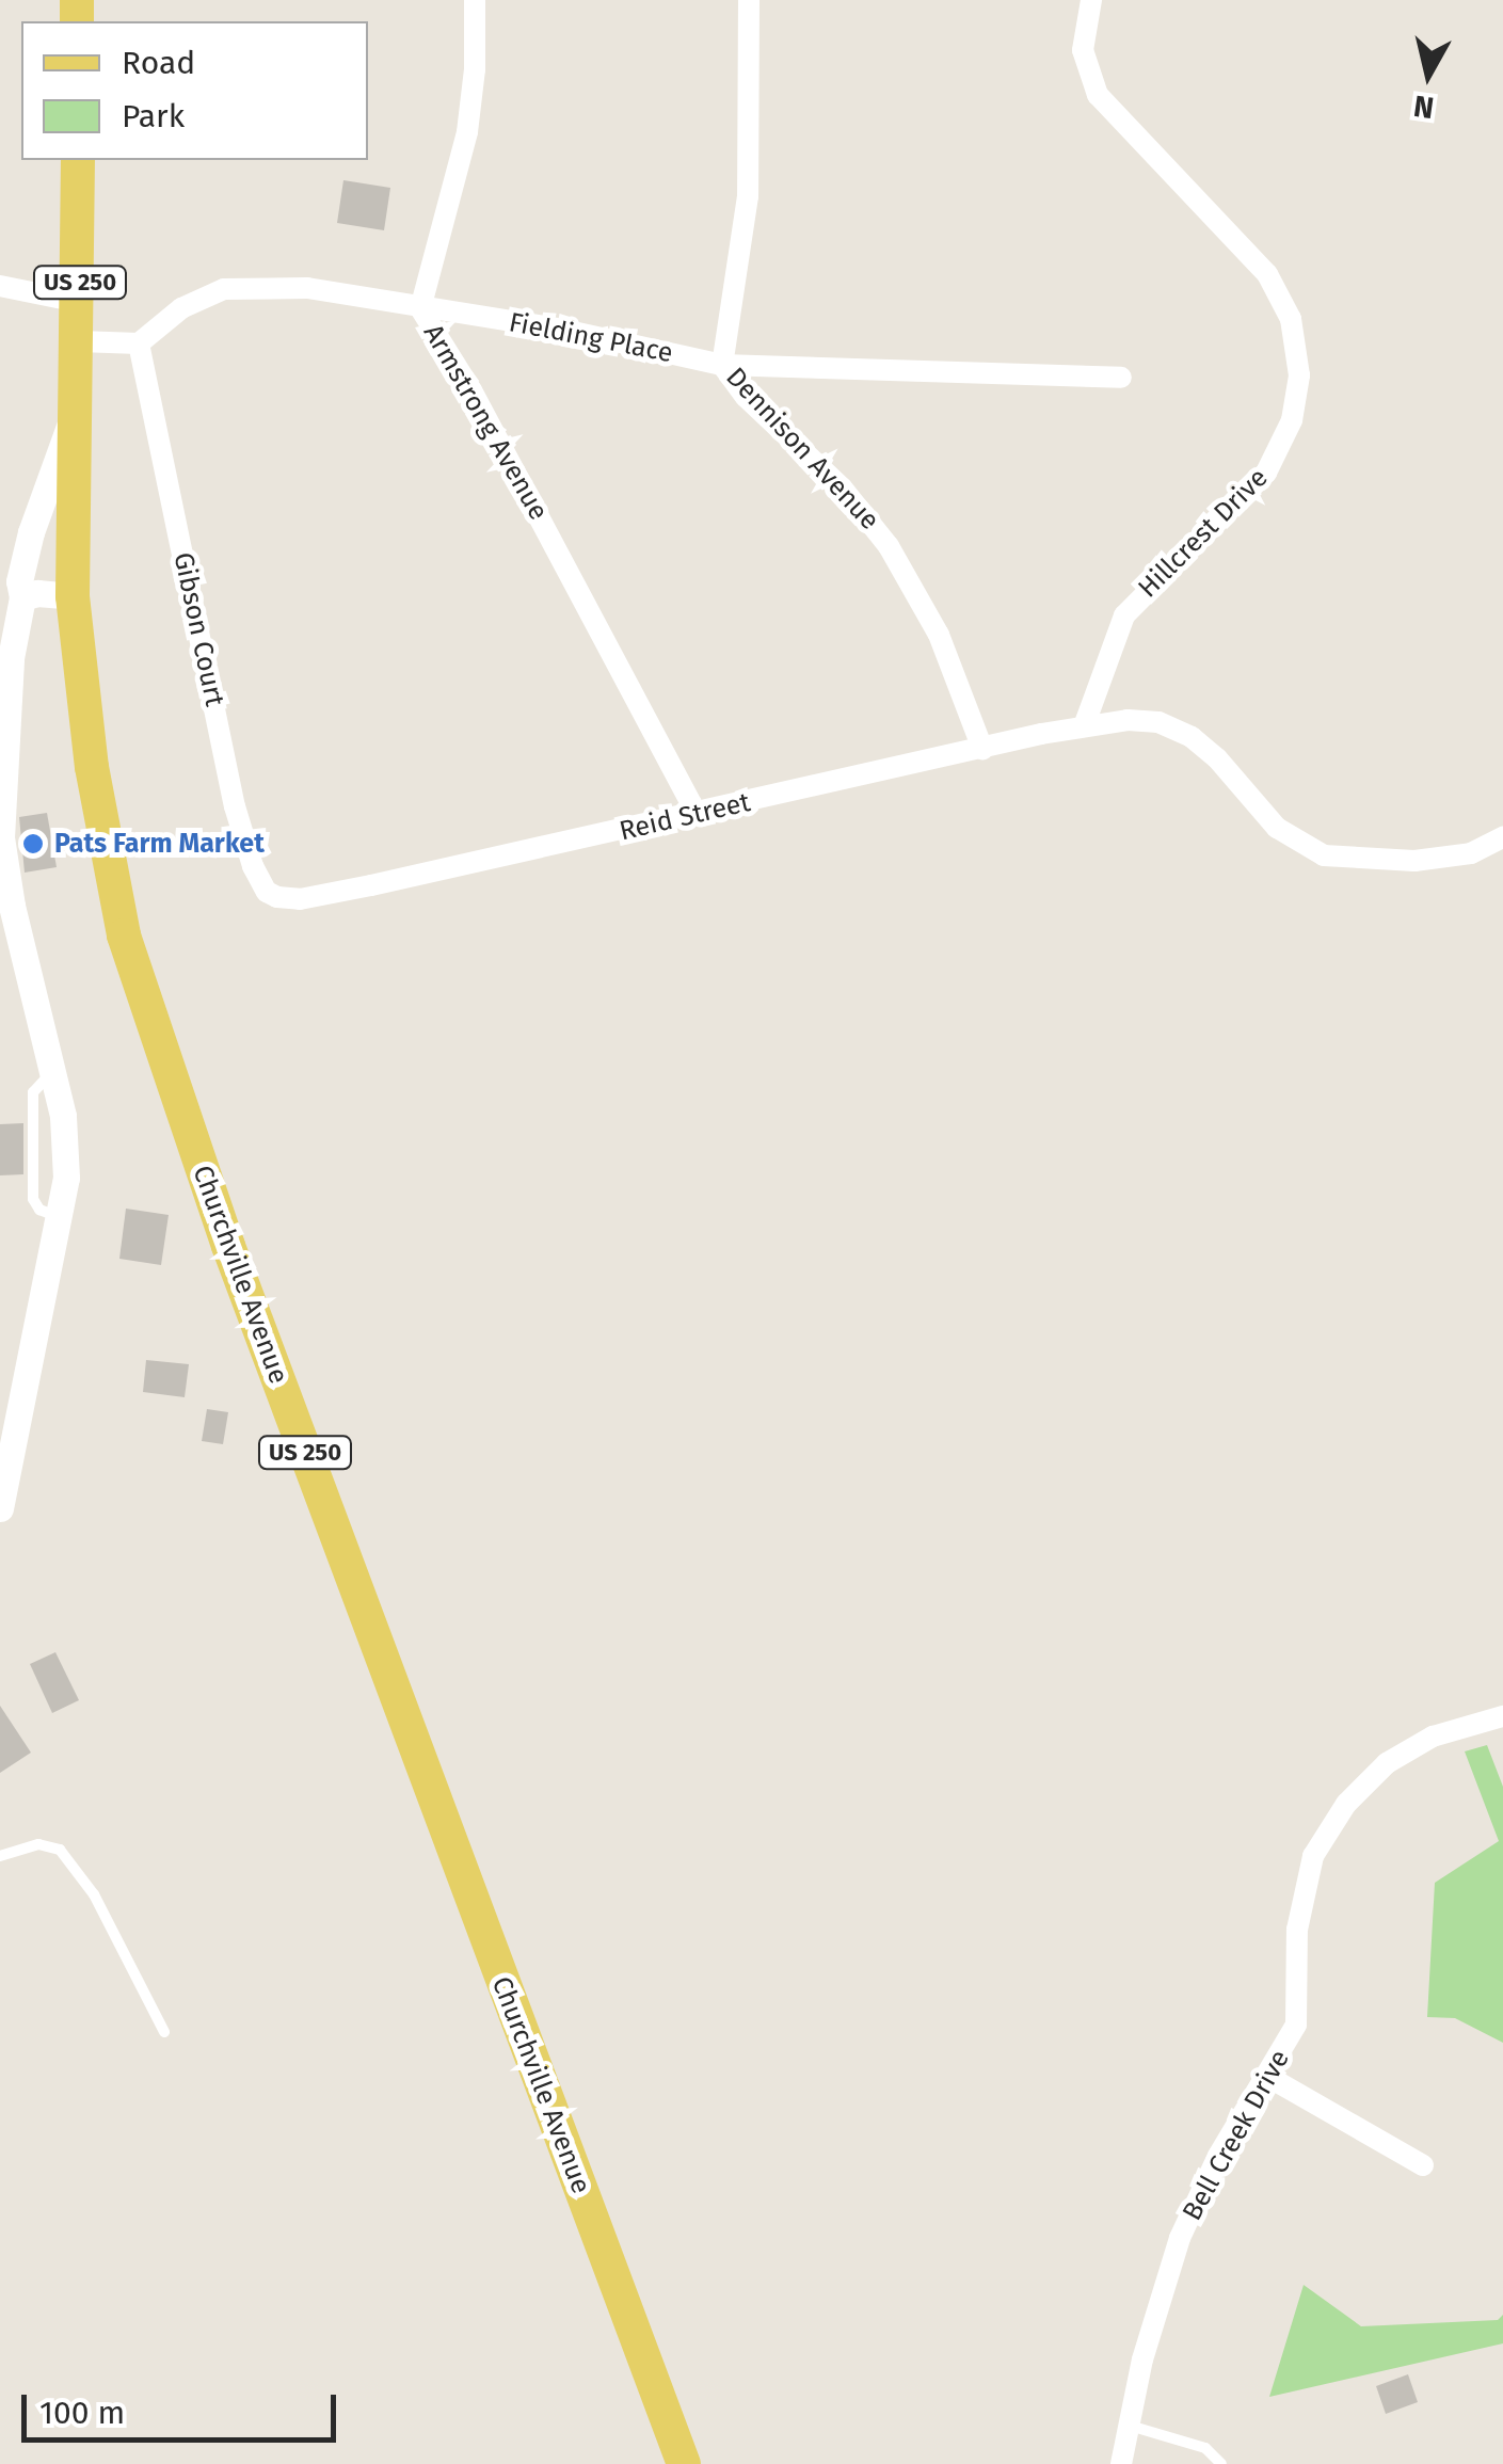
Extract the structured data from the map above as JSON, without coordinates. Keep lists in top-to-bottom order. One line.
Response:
{"streets":{"main road":["US 250","Churchville Avenue"],"street":["Fielding Place","Armstrong Avenue","Dennison Avenue","Hillcrest Drive","Gibson Court","Reid Street","Bell Creek Drive"]},"crossings":[["Fielding Place","Armstrong Avenue"],["Fielding Place","Dennison Avenue"],["Fielding Place","Gibson Court"],["Armstrong Avenue","Reid Street"],["Dennison Avenue","Reid Street"],["Hillcrest Drive","Reid Street"],["Gibson Court","Reid Street"]],"places":["Pats Farm Market"],"legend":["Road","Park"],"scale_bar":"100 m","north":"bottom"}
